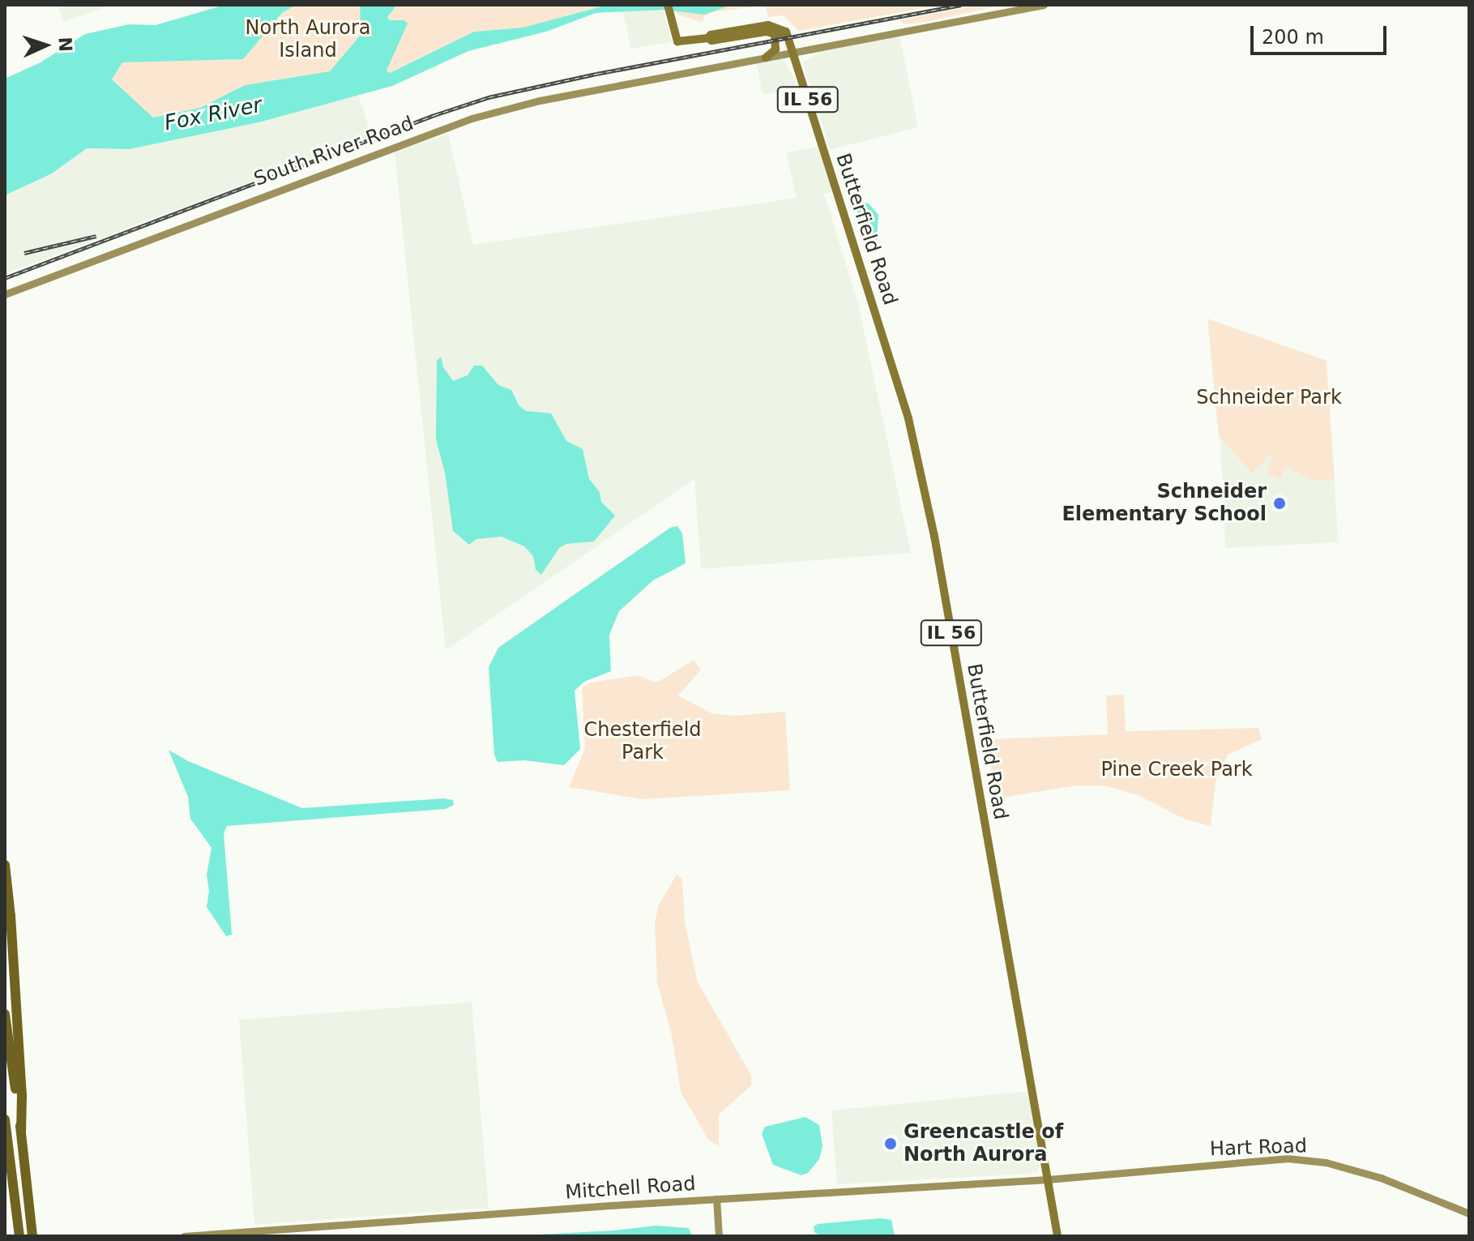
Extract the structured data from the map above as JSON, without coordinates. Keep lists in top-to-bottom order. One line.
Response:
{"streets":{"main road":["IL 56","Butterfield Road"],"street":["South River Road","Hart Road","Mitchell Road"]},"crossings":[["South River Road","Butterfield Road"],["Butterfield Road","Mitchell Road"],["Hart Road","Mitchell Road"]],"water":["Fox River"],"parks":["North Aurora Island","Schneider Park","Chesterfield Park","Pine Creek Park"],"places":["Schneider Elementary School","Greencastle of North Aurora"],"scale_bar":"200 m","north":"right"}
